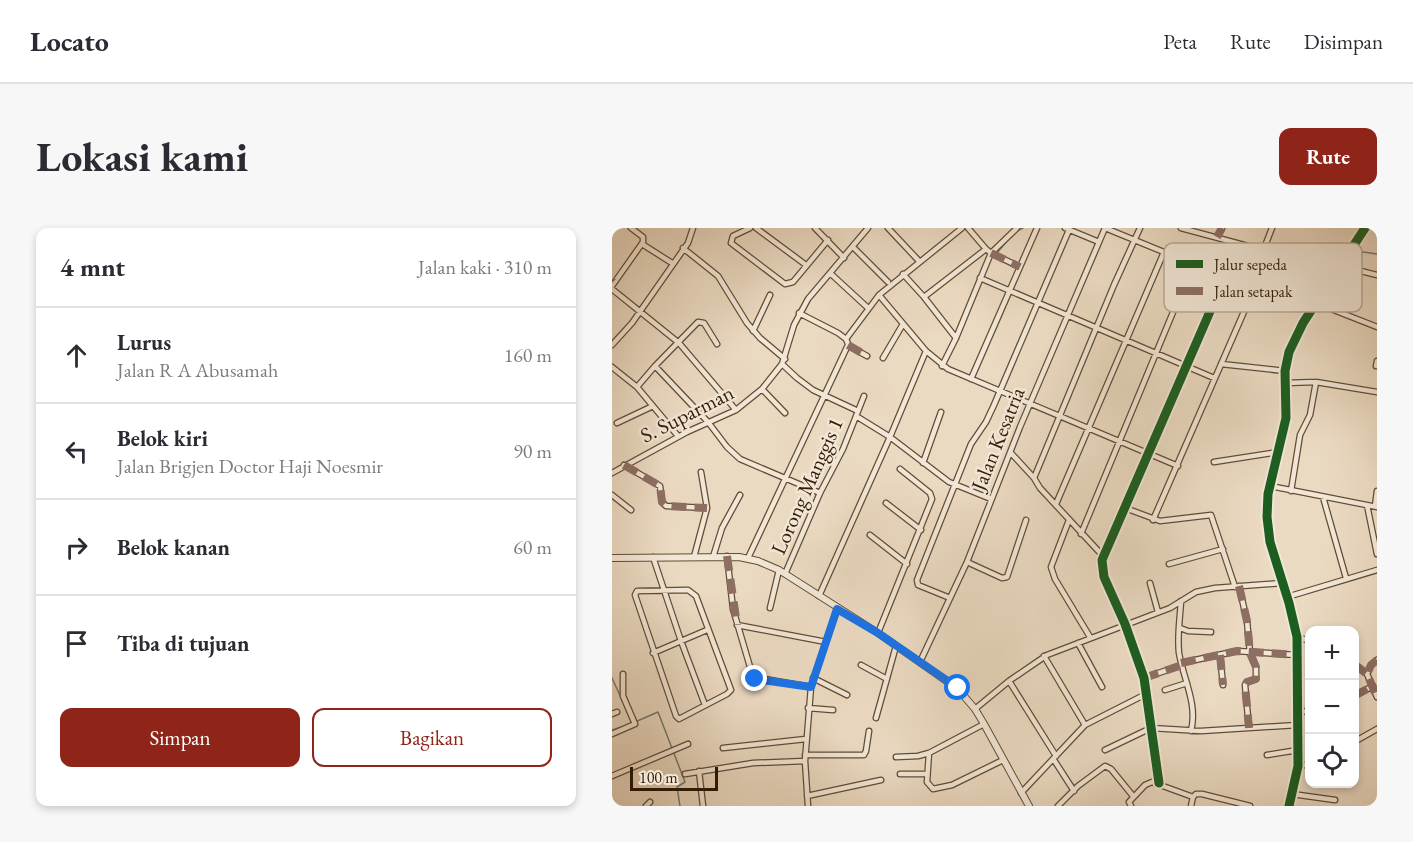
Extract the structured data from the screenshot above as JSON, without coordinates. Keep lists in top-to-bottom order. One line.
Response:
{"streets":{"street":["S. Suparman","Jalan Kesatria","Lorong Manggis 1"]},"legend":["Jalur sepeda","Jalan setapak"],"scale_bar":"100 m","page":{"header":"Locato","nav":["Peta","Rute","Disimpan"],"buttons":["Rute",["Simpan","Bagikan"]],"title":"Lokasi kami","heading":["4 mnt","Jalan kaki · 310 m"],"list":[["Lurus","Jalan R A Abusamah","160 m"],["Belok kiri","Jalan Brigjen Doctor Haji Noesmir","90 m"],["Belok kanan","60 m"],"Tiba di tujuan"],"map_buttons":["+","−"],"scale":"100 m"}}
